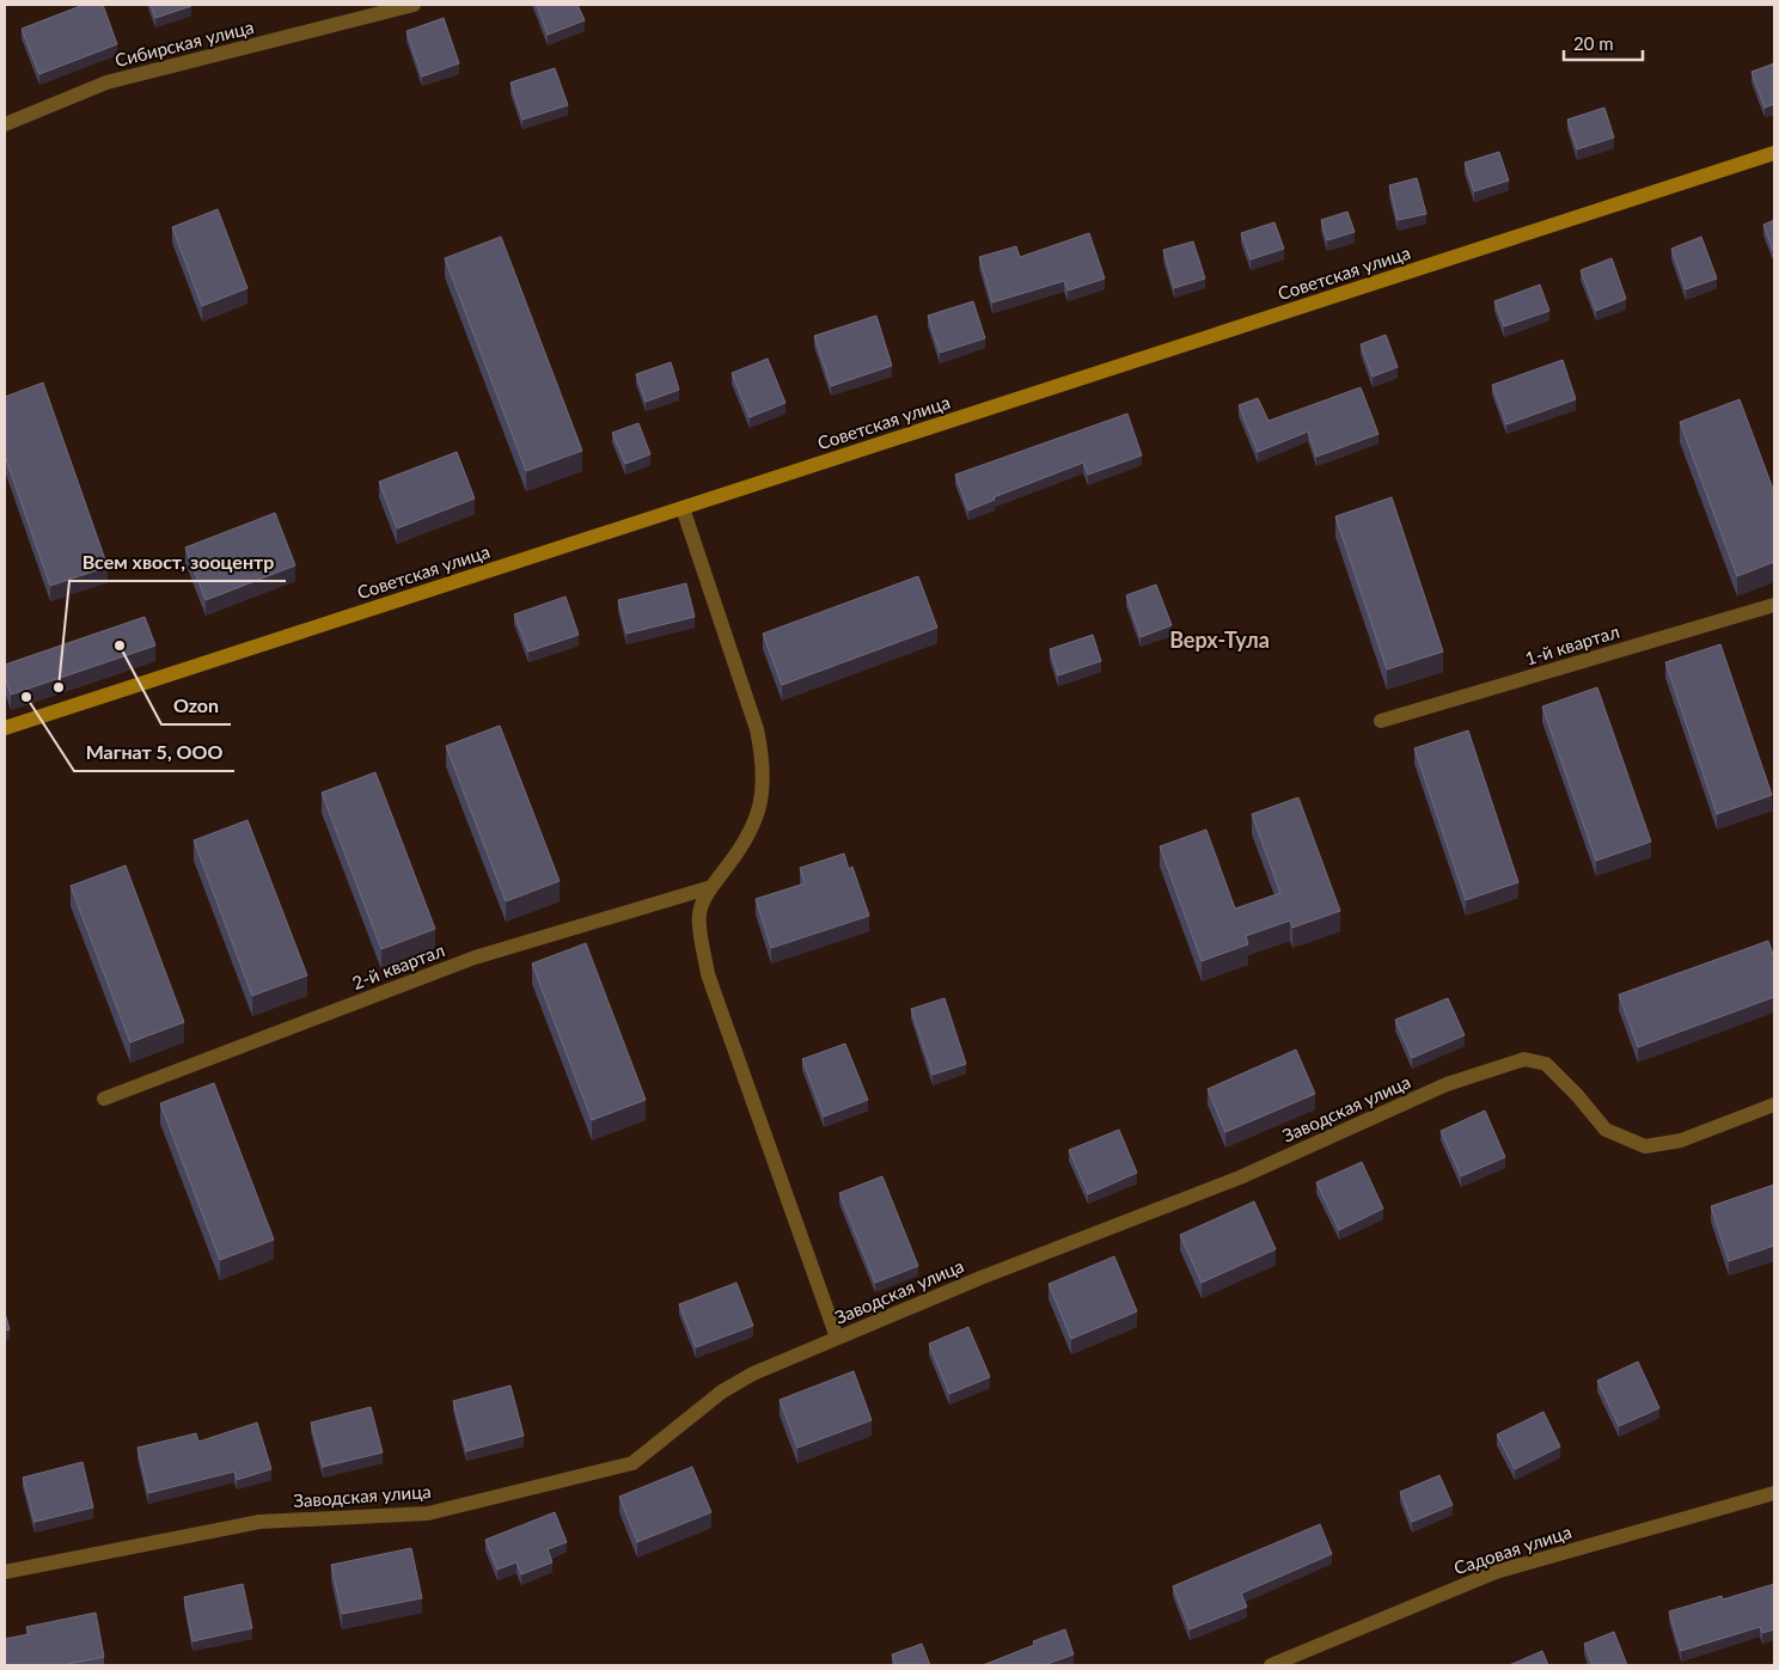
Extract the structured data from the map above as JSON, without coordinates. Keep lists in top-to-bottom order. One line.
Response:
{"streets":{"main road":["Советская улица"],"street":["Сибирская улица","1-й квартал","2-й квартал","Заводская улица","Садовая улица"]},"districts":["Верх-Тула"],"places":["Ozon","Всем хвост, зооцентр","Магнат 5, ООО"],"scale_bar":"20 m"}
